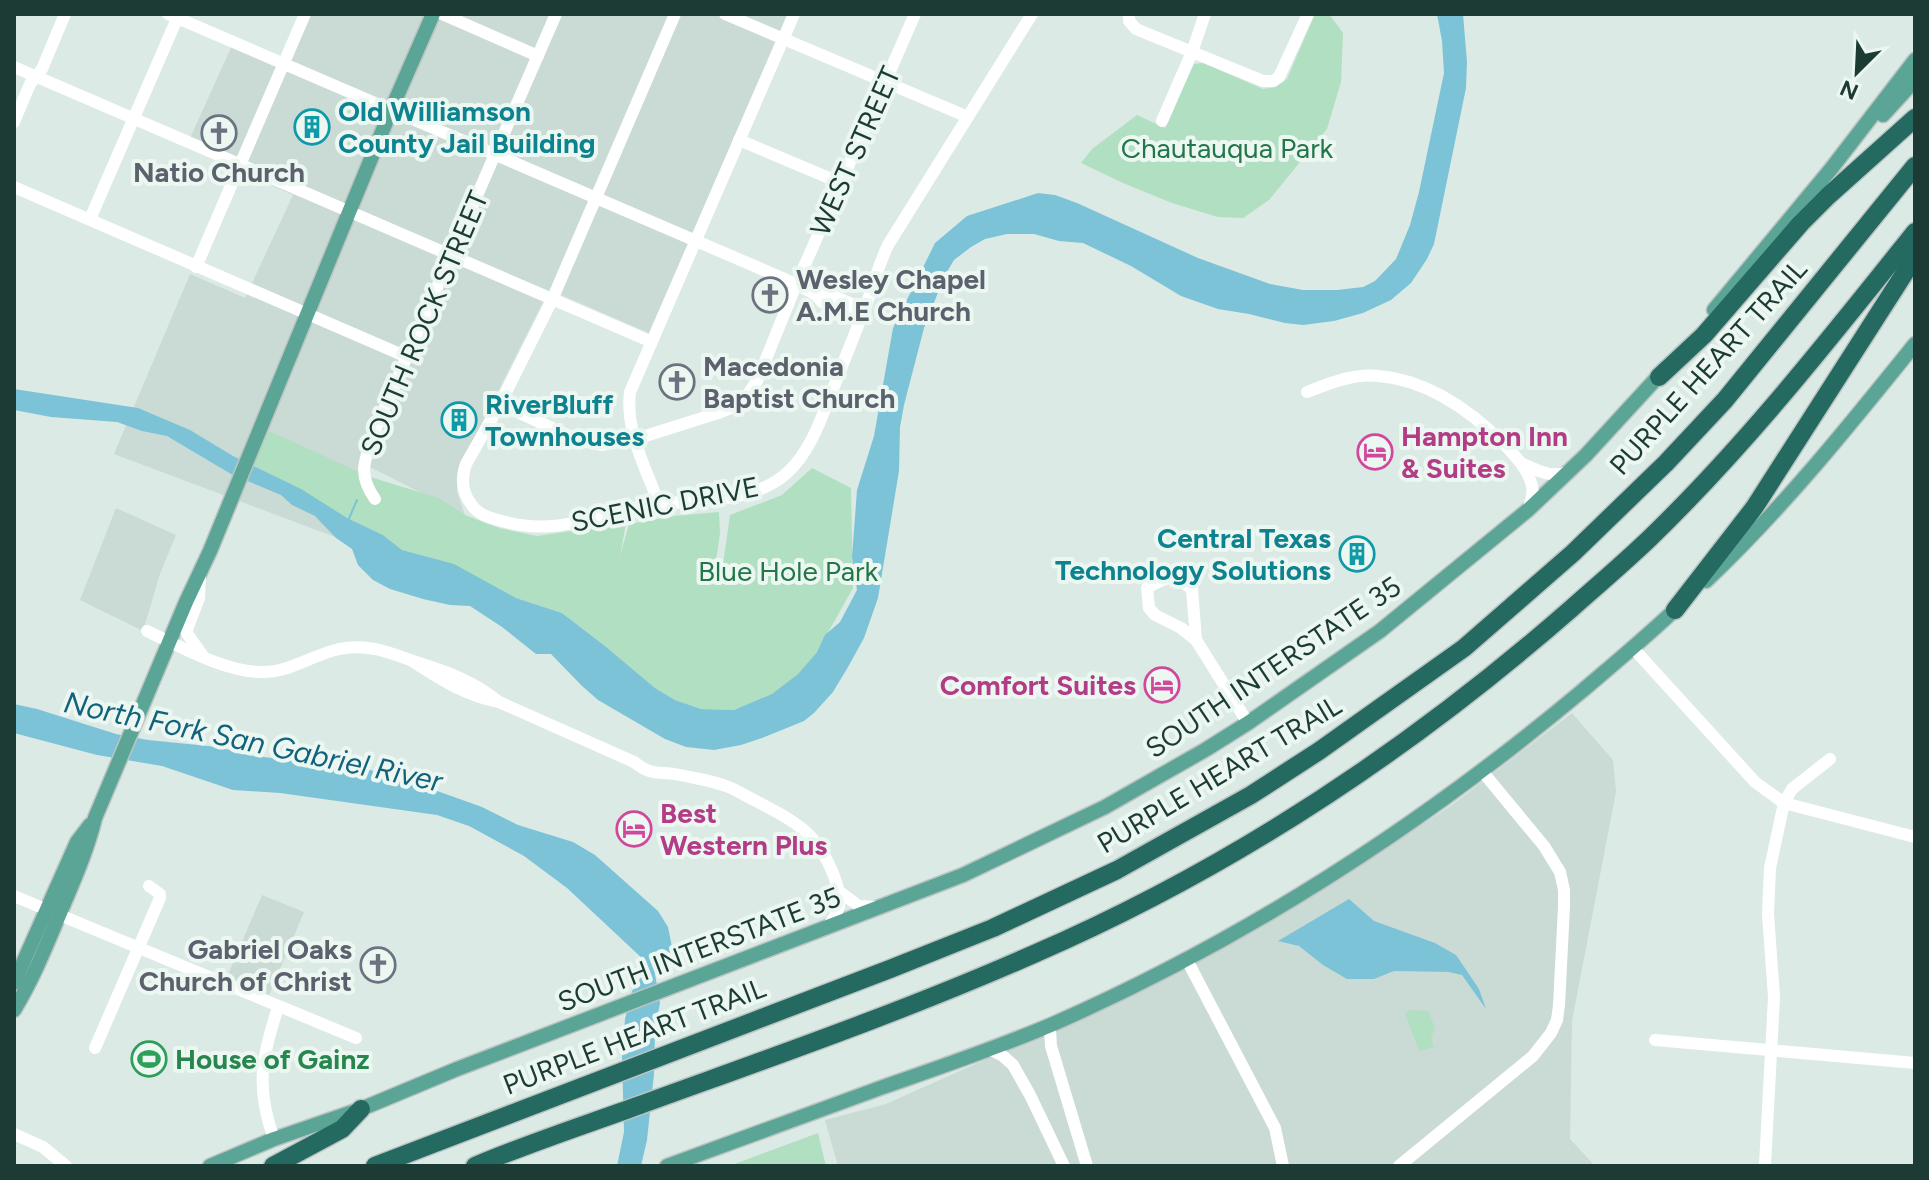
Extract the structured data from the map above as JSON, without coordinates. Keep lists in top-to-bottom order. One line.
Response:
{"streets":{"highway":["PURPLE HEART TRAIL"],"main road":["SOUTH INTERSTATE 35"],"street":["WEST STREET","SOUTH ROCK STREET","SCENIC DRIVE"]},"crossings":[["WEST STREET","SCENIC DRIVE"]],"water":["North Fork San Gabriel River"],"parks":["Chautauqua Park","Blue Hole Park"],"places":{"building":["Old Williamson County Jail Building","RiverBluff Townhouses","Central Texas Technology Solutions"],"church":["Natio Church","Wesley Chapel A.M.E Church","Macedonia Baptist Church","Gabriel Oaks Church of Christ"],"hotel":["Hampton Inn & Suites","Comfort Suites","Best Western Plus"],"sports":["House of Gainz"]},"north":"bottom left"}
